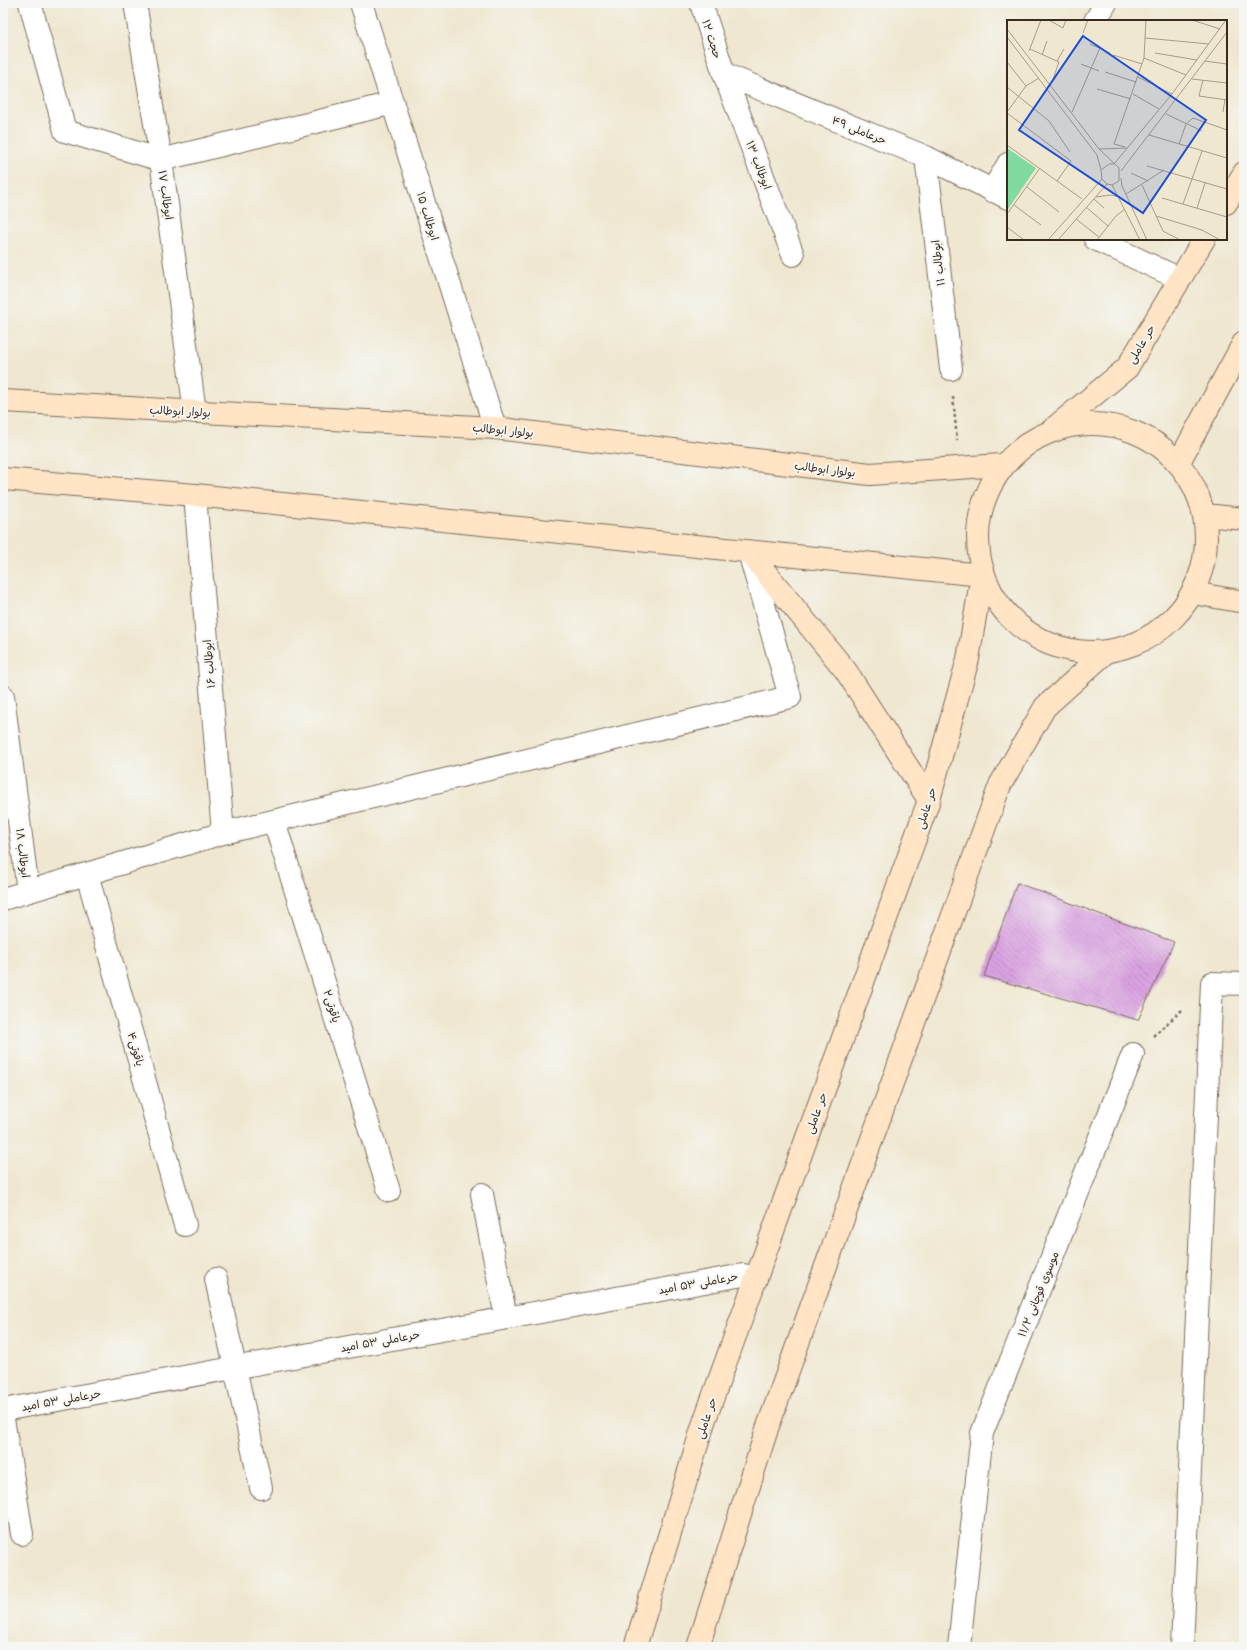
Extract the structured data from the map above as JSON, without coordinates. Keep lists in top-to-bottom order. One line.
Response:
{"streets":{"main road":["حر عاملی","بولوار ابوطالب"],"street":["حجت ۱۲","حرعاملی ۴۹","ابوطالب ۱۳","ابوطالب ۱۷","ابوطالب ۱۵","ابوطالب ۱۱","ابوطالب ۱۶","ابوطالب ۱۸","یاقوتی۲","یاقوتی۴","حرعاملی ۵۳ امید","موسوی قوچانی ۱۱/۲"]},"crossings":[["حجت ۱۲","حرعاملی ۴۹"],["حجت ۱۲","ابوطالب ۱۳"],["حرعاملی ۴۹","ابوطالب ۱۳"],["حرعاملی ۴۹","ابوطالب ۱۱"],["ابوطالب ۱۷","بولوار ابوطالب"],["ابوطالب ۱۵","بولوار ابوطالب"],["حر عاملی","بولوار ابوطالب"],["حر عاملی","حرعاملی ۵۳ امید"]]}
